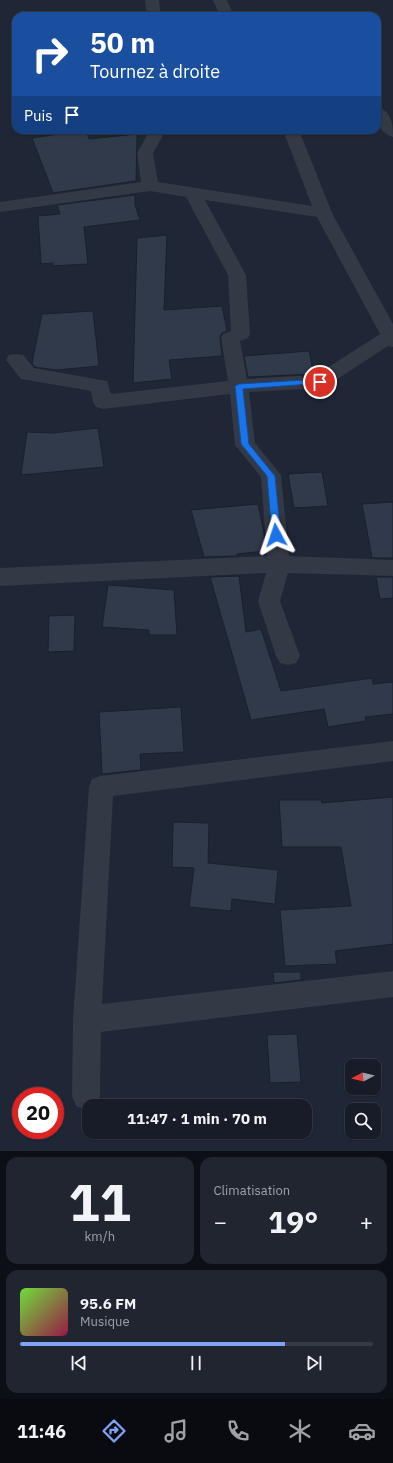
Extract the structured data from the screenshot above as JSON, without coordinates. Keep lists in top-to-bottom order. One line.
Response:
{"north":"left","page":{"turn":["50 m","Tournez à droite"],"then":"Puis","limit":"20","trip":"11:47 · 1 min · 70 m","tile":[["11","km/h"],"Climatisation"],"heat":["−","19°","+"],"song":["95.6 FM","Musique"],"tabs":"11:46"}}
